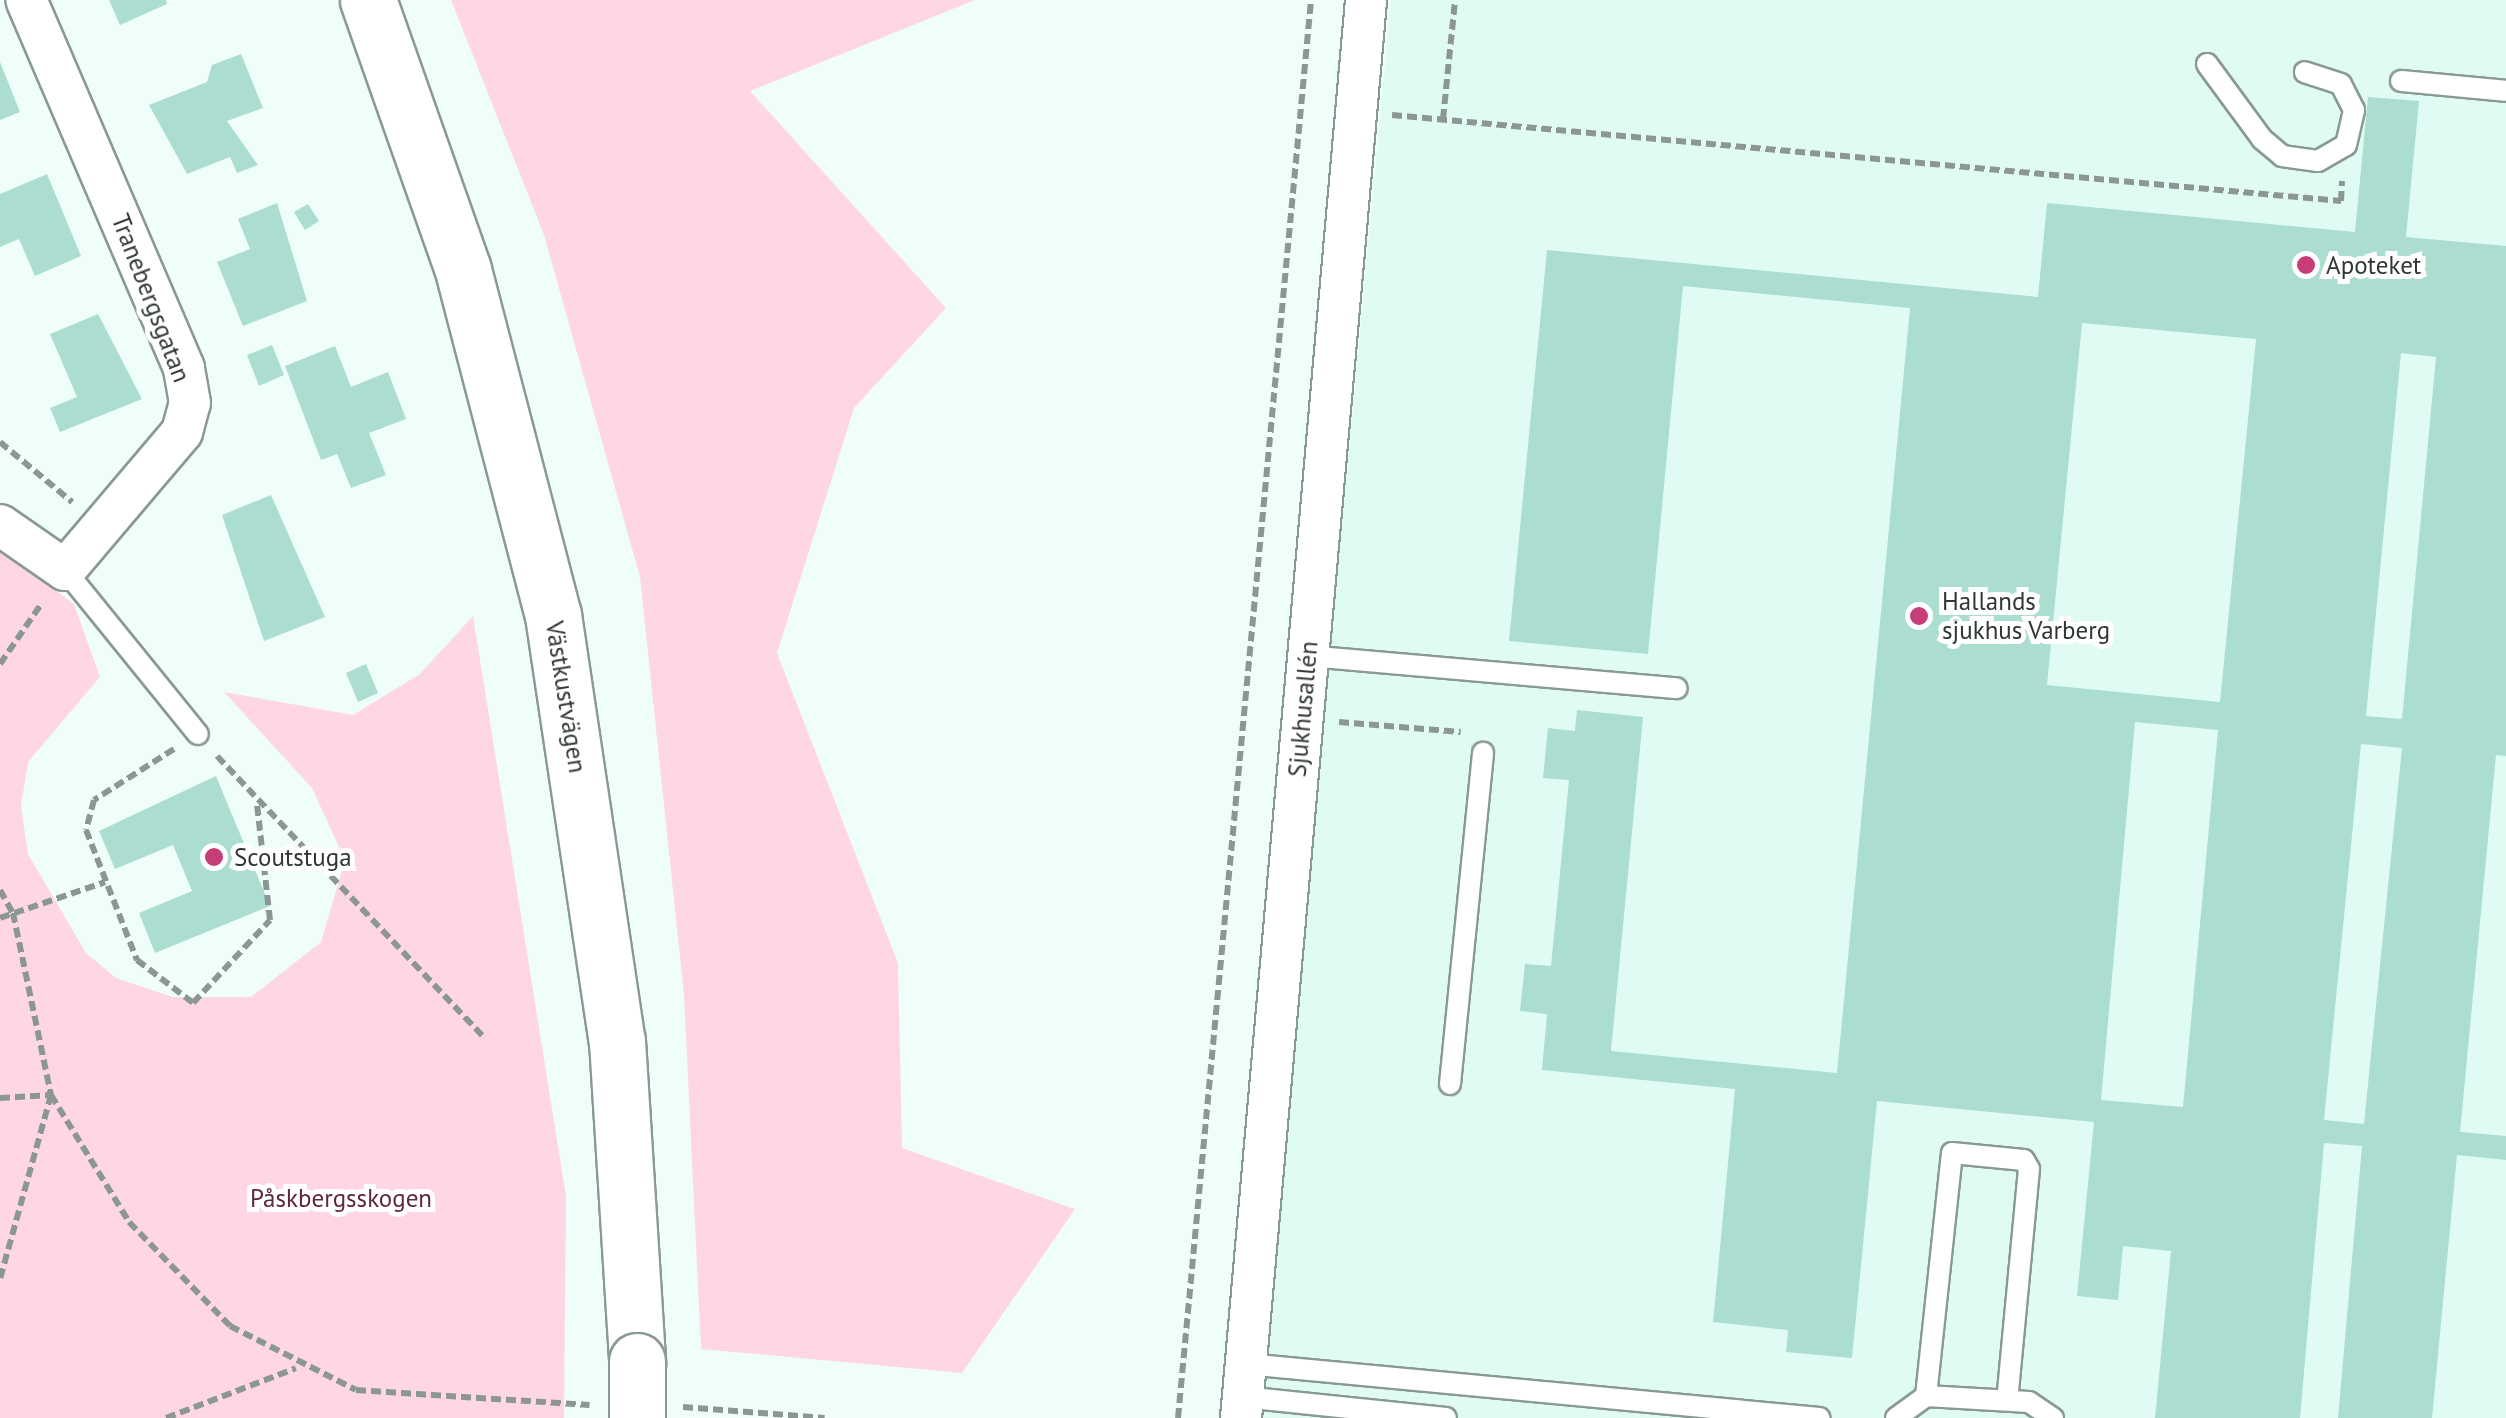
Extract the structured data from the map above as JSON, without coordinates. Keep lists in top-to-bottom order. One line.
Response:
{"streets":{"street":["Tranebergsgatan","Västkustvägen","Sjukhusallén"]},"parks":["Påskbergsskogen"],"places":["Apoteket","Hallands sjukhus Varberg","Scoutstuga"]}
